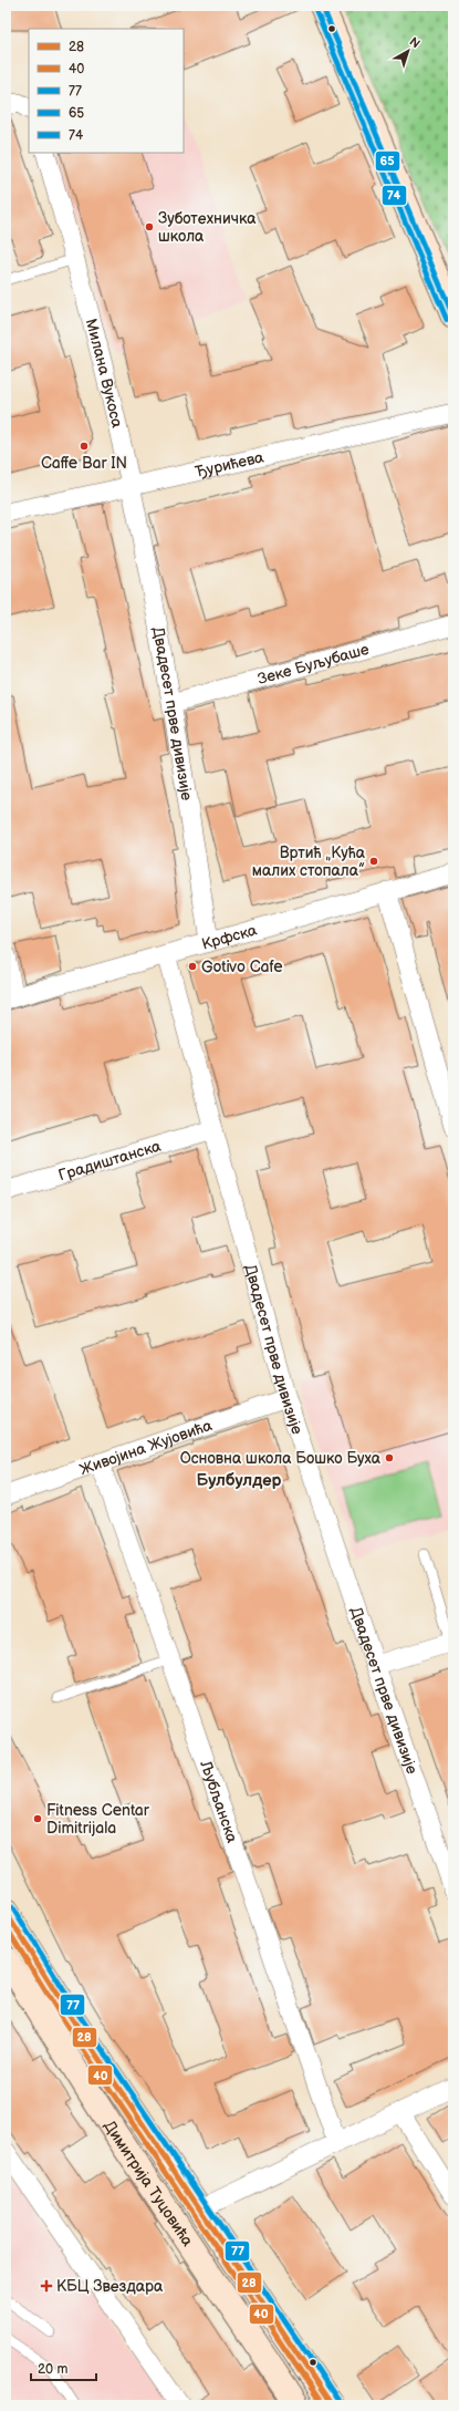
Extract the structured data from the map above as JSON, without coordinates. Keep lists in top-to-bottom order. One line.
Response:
{"streets":{"main road":["Димитрија Туцовића"],"street":["Милана Вукоса","Ђурићева","Зеке Буљубаше","Двадесет прве дивизије","Крфска","Градиштанска","Живојина Жујовића","Љубљанска"]},"crossings":[["Милана Вукоса","Ђурићева"],["Милана Вукоса","Двадесет прве дивизије"],["Ђурићева","Двадесет прве дивизије"],["Зеке Буљубаше","Двадесет прве дивизије"],["Двадесет прве дивизије","Крфска"],["Двадесет прве дивизије","Градиштанска"],["Двадесет прве дивизије","Живојина Жујовића"],["Живојина Жујовића","Љубљанска"]],"districts":["Булбулдер"],"places":{"other":["Зуботехничка школа","Caffe Bar IN","Вртић „Кућа малих стопала”","Gotivo Cafe","Основна школа Бошко Буха","Fitness Centar Dimitrijala"],"health":["КБЦ Звездара"]},"lines":["transit line 65","transit line 74","transit line 77","transit line 28","transit line 40"],"legend":["28","40","77","65","74"],"scale_bar":"20 m","north":"top right"}
